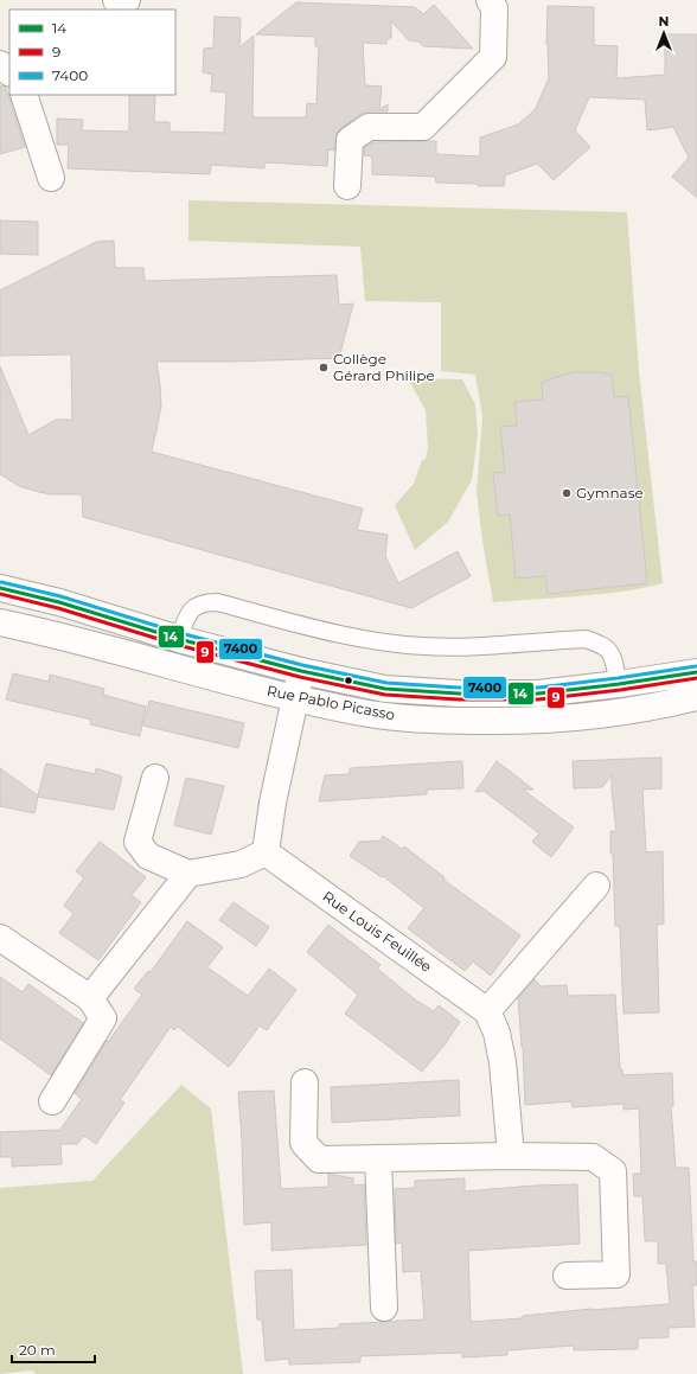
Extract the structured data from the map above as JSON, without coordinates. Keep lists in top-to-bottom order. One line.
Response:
{"streets":{"street":["Rue Pablo Picasso","Rue Louis Feuillée"]},"places":["Collège Gérard Philipe","Gymnase"],"lines":["transit line 7400","transit line 14","transit line 9"],"legend":["14","9","7400"],"scale_bar":"20 m","north":"top"}
